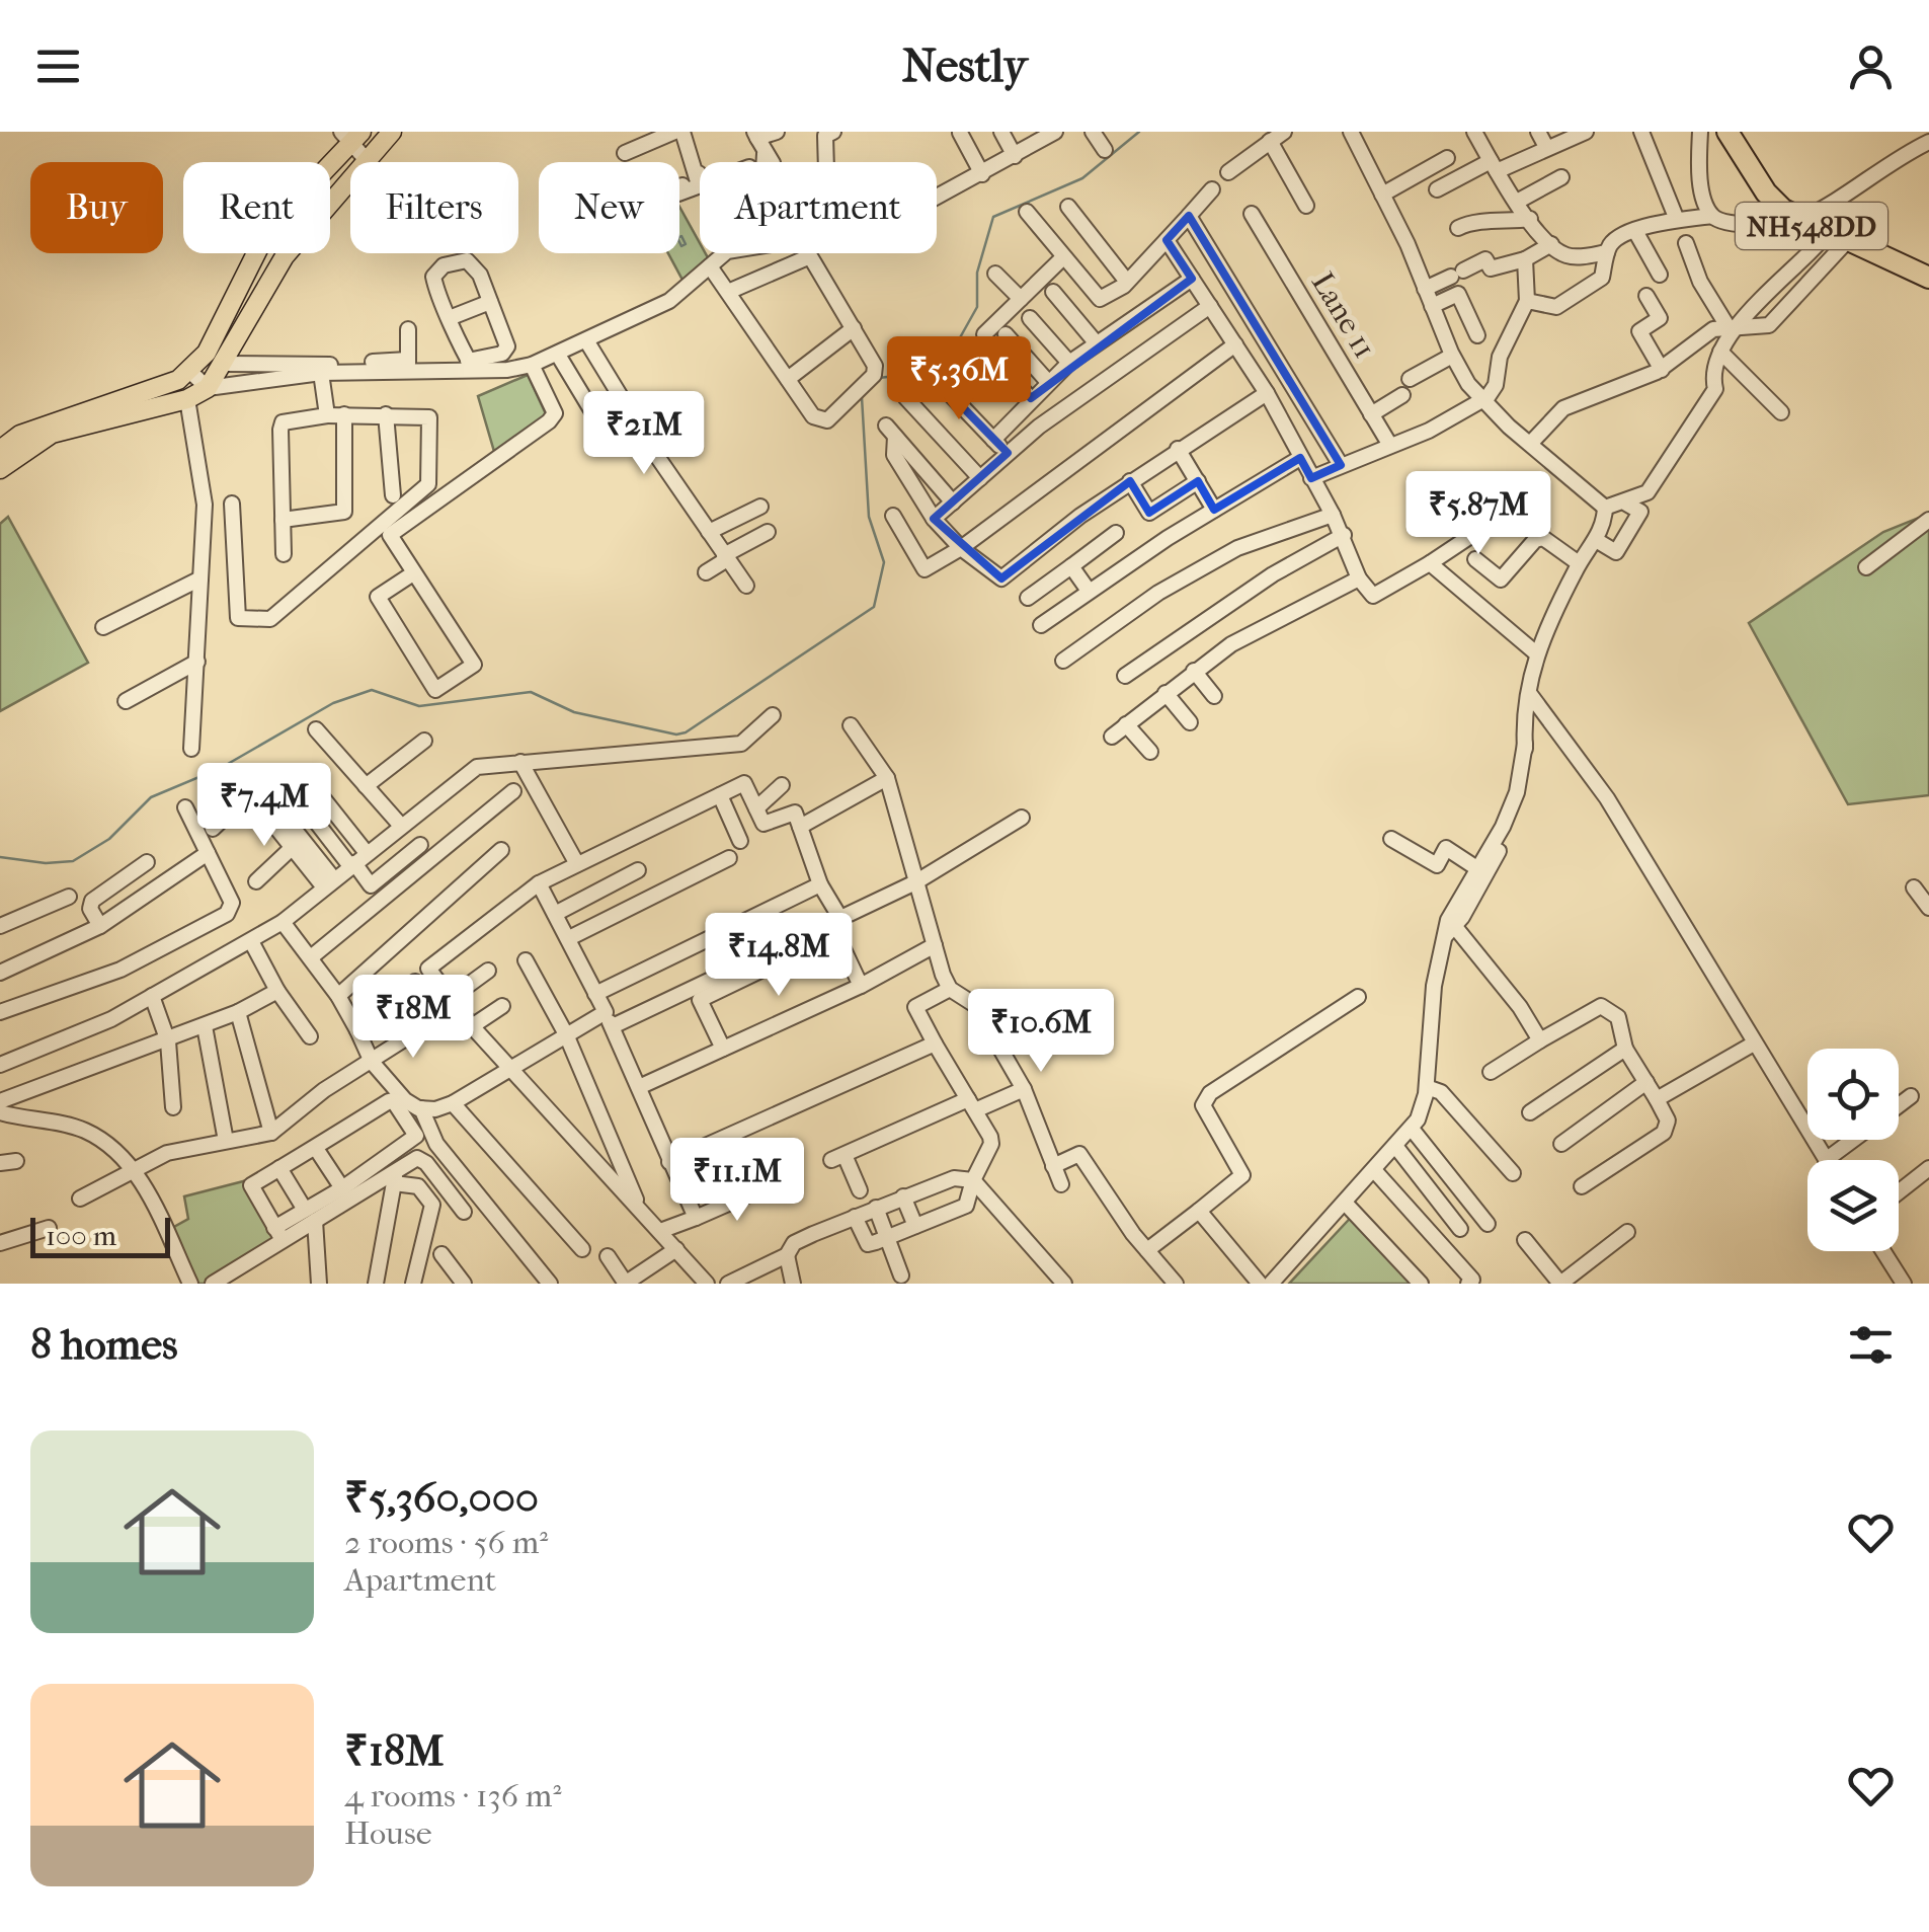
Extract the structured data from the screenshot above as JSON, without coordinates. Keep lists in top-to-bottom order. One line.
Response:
{"streets":{"highway":["NH548DD"],"street":["Lane 11"]},"scale_bar":"100 m","page":{"header":"Nestly","chip":["Buy","Rent","Filters","New","Apartment"],"price":["₹5.36M","₹21M","₹5.87M","₹7.4M","₹14.8M","₹18M","₹10.6M","₹11.1M"],"scale":"100 m","heading":"8 homes","list":[{"name":"₹5,360,000","note":"2 rooms · 56 m² · Apartment"},{"name":"₹18M","note":"4 rooms · 136 m² · House"}]}}
